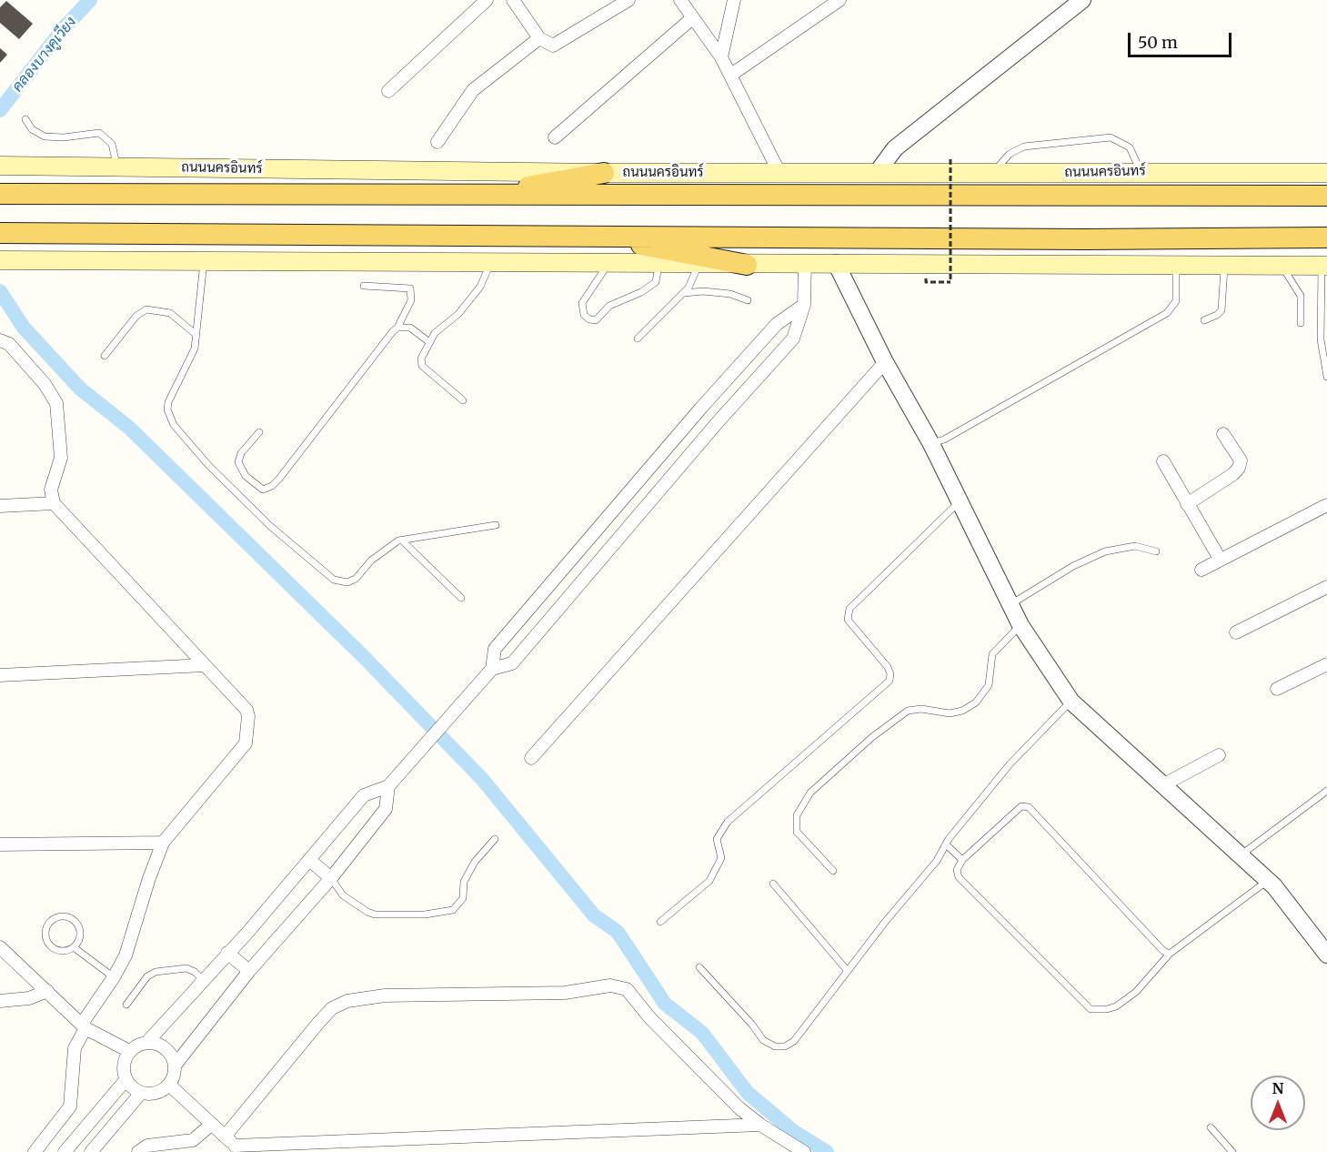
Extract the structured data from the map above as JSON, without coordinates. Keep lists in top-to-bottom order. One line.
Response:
{"streets":{"main road":["ถนนนครอินทร์"]},"water":["คลองบางคูเวียง"],"scale_bar":"50 m","north":"top"}
